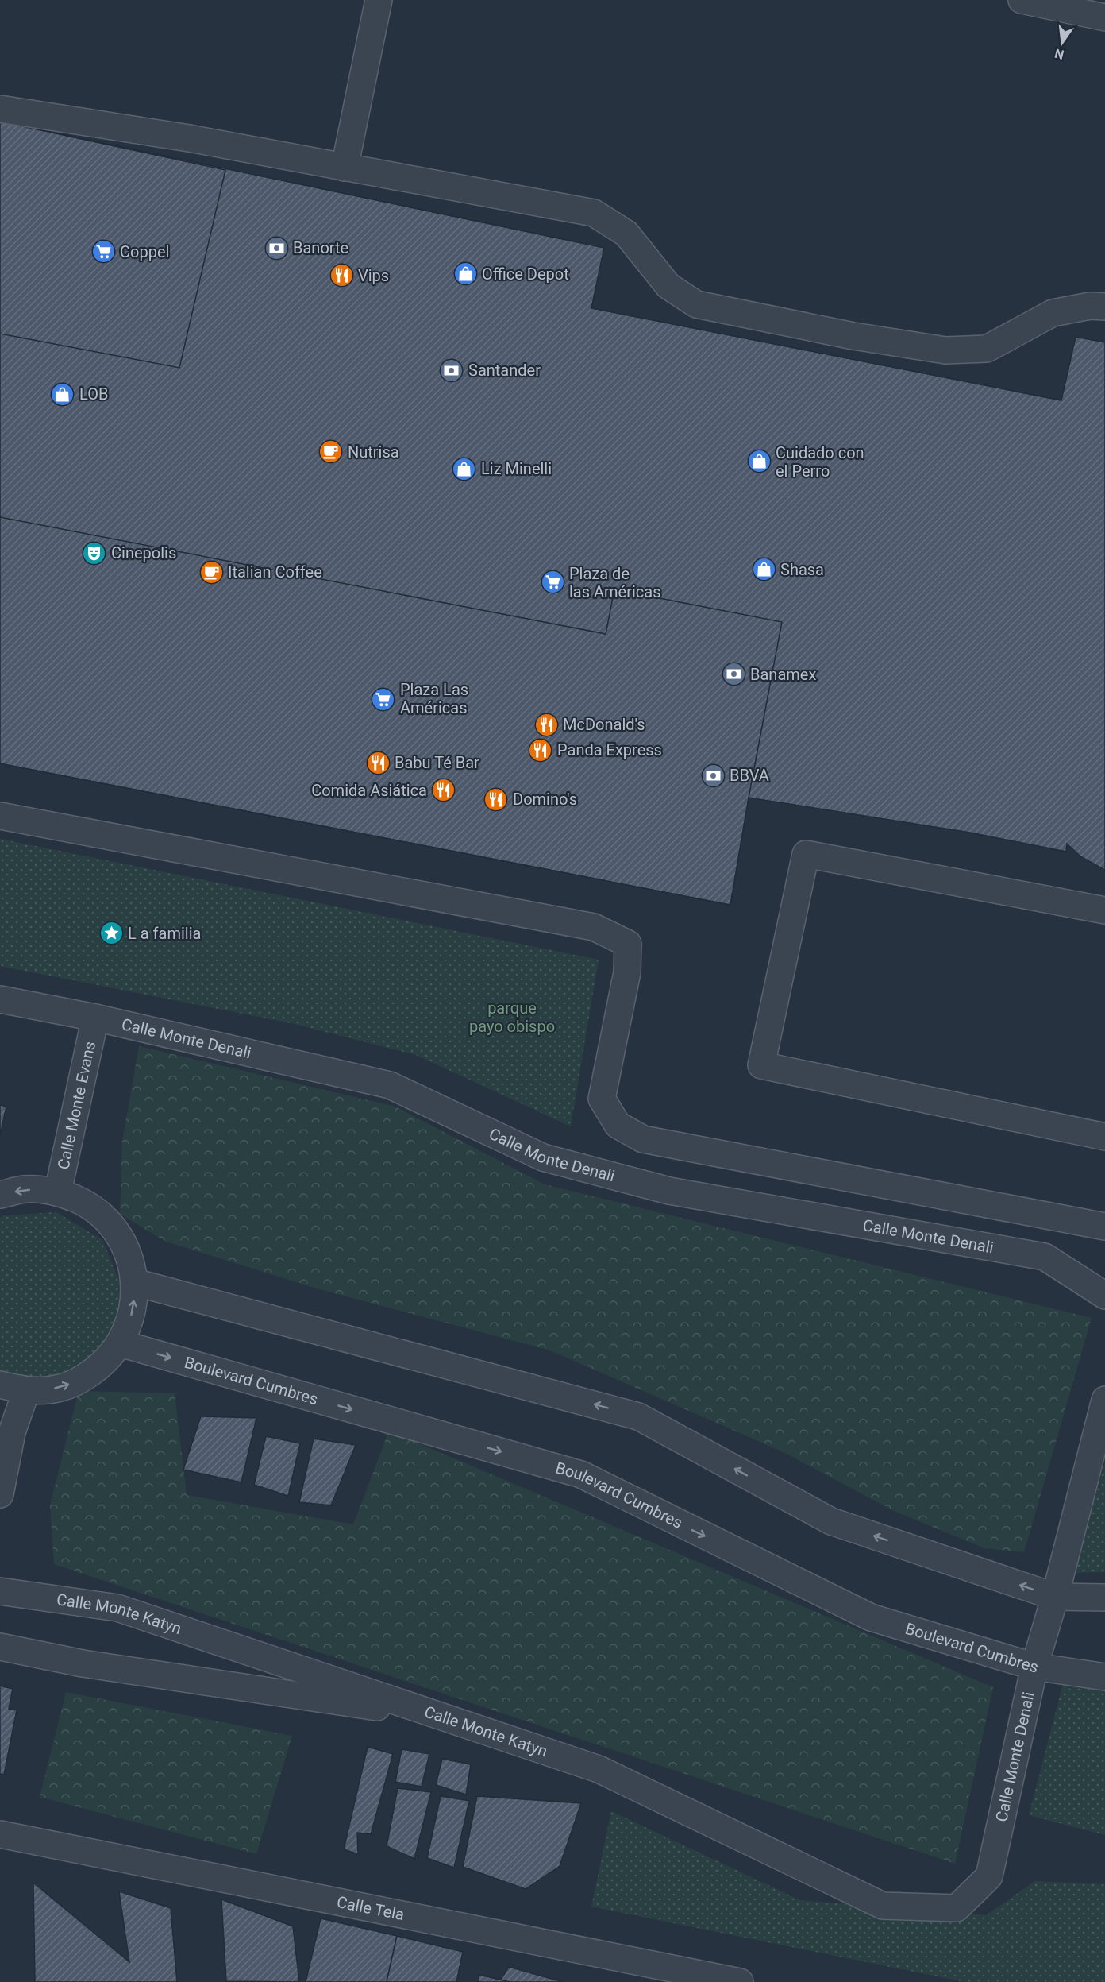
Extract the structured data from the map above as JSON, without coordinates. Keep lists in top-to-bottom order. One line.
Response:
{"streets":{"street":["Calle Monte Denali","Calle Monte Evans","Boulevard Cumbres","Calle Monte Katyn","Calle Tela"]},"crossings":[["Calle Monte Denali","Calle Monte Evans"],["Calle Monte Denali","Boulevard Cumbres"],["Calle Monte Denali","Calle Monte Katyn"]],"parks":["parque payo obispo"],"places":{"bank":["Banorte","Santander","Banamex","BBVA"],"supermarket":["Coppel","Plaza de las Américas","Plaza Las Américas"],"shop":["Office Depot","LOB","Cuidado con el Perro","Liz Minelli","Shasa"],"restaurant":["Vips","McDonald's","Panda Express","Babu Té Bar","Comida Asiática","Domino's"],"cafe":["Nutrisa","Italian Coffee"],"theatre":["Cinepolis"],"place":["L a familia"]},"north":"bottom"}
